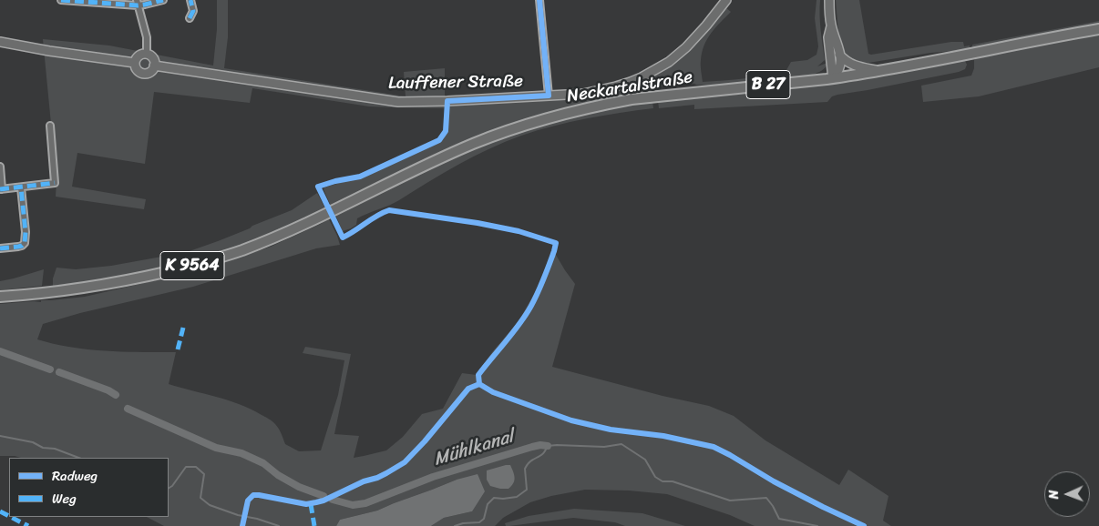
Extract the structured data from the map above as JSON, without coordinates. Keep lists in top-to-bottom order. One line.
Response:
{"streets":{"main road":["B 27","Neckartalstraße","K 9564"],"street":["Lauffener Straße"]},"crossings":[["B 27","Neckartalstraße"]],"water":["Mühlkanal"],"legend":["Radweg","Weg"],"north":"left"}
